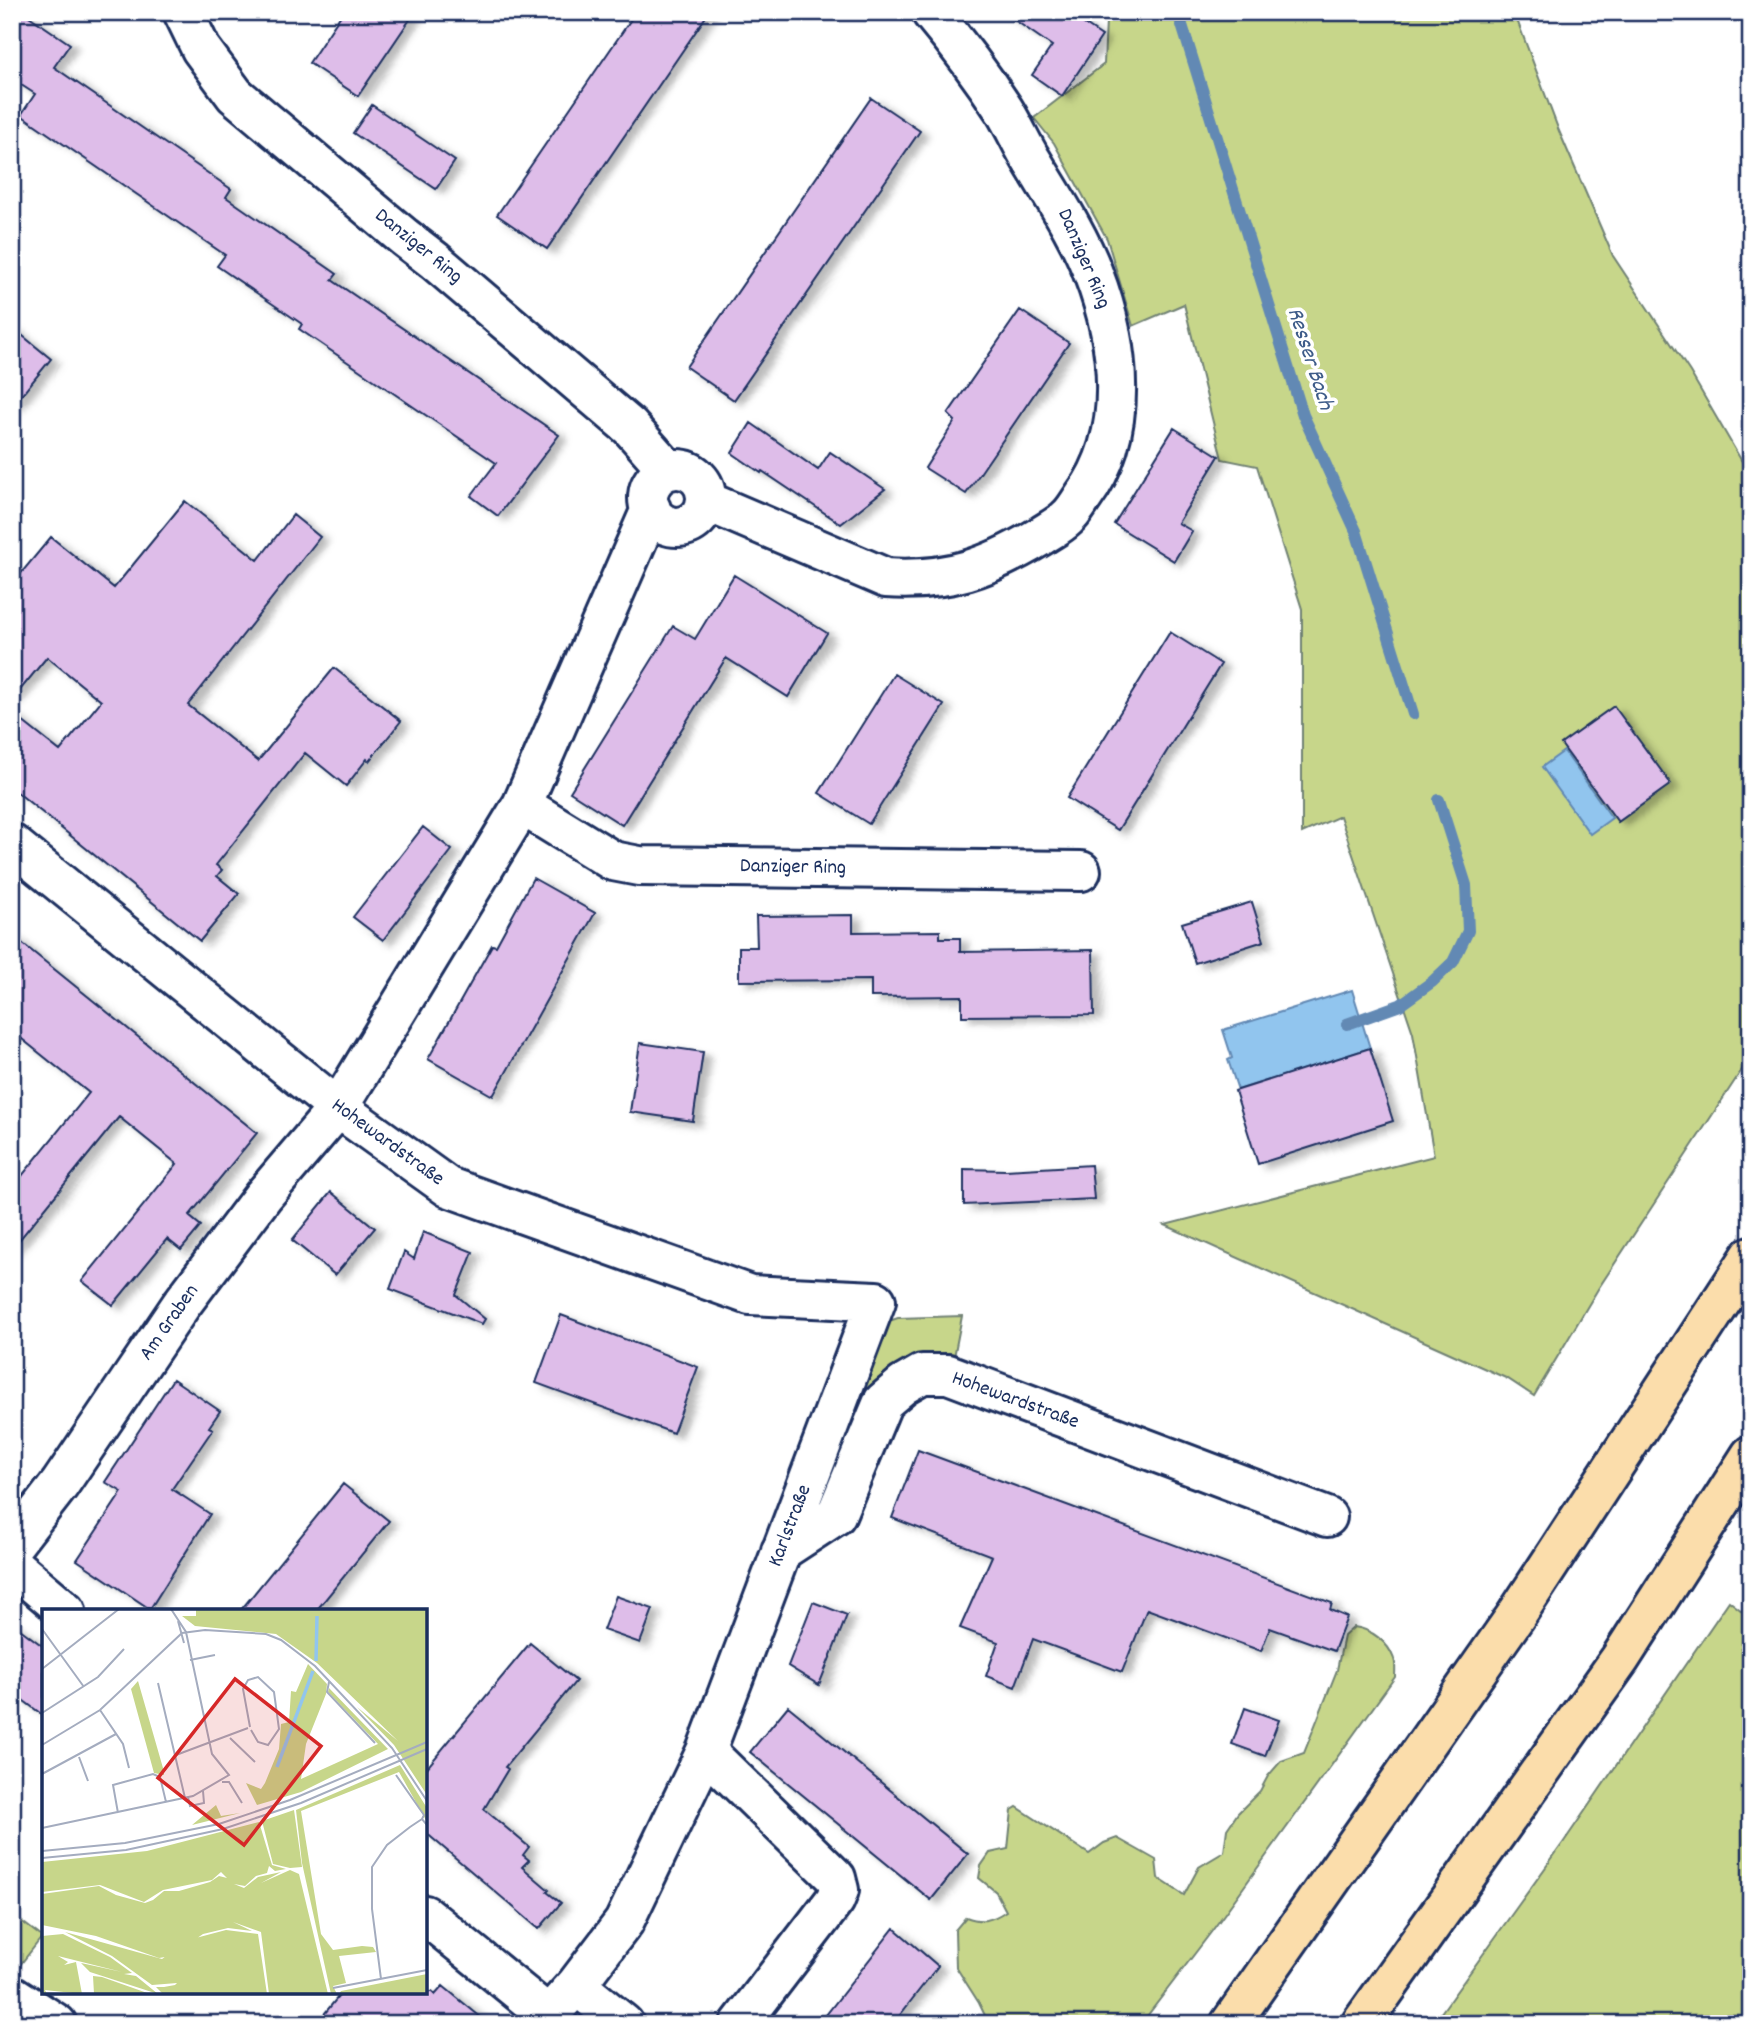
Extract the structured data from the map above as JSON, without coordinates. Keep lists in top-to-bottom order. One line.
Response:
{"streets":{"street":["Danziger Ring","Hohewardstraße","Am Graben","Karlstraße"]},"crossings":[["Hohewardstraße","Am Graben"],["Hohewardstraße","Karlstraße"]],"water":["Resser Bach"]}
